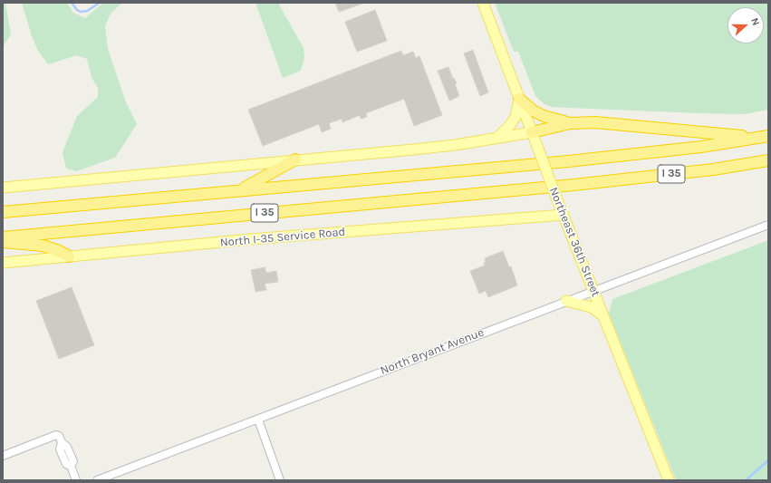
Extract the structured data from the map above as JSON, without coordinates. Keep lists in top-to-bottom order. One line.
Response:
{"streets":{"highway":["I 35"],"main road":["North I-35 Service Road","Northeast 36th Street"],"street":["North Bryant Avenue"]},"crossings":[["North I-35 Service Road","Northeast 36th Street"],["Northeast 36th Street","North Bryant Avenue"]],"north":"right"}
